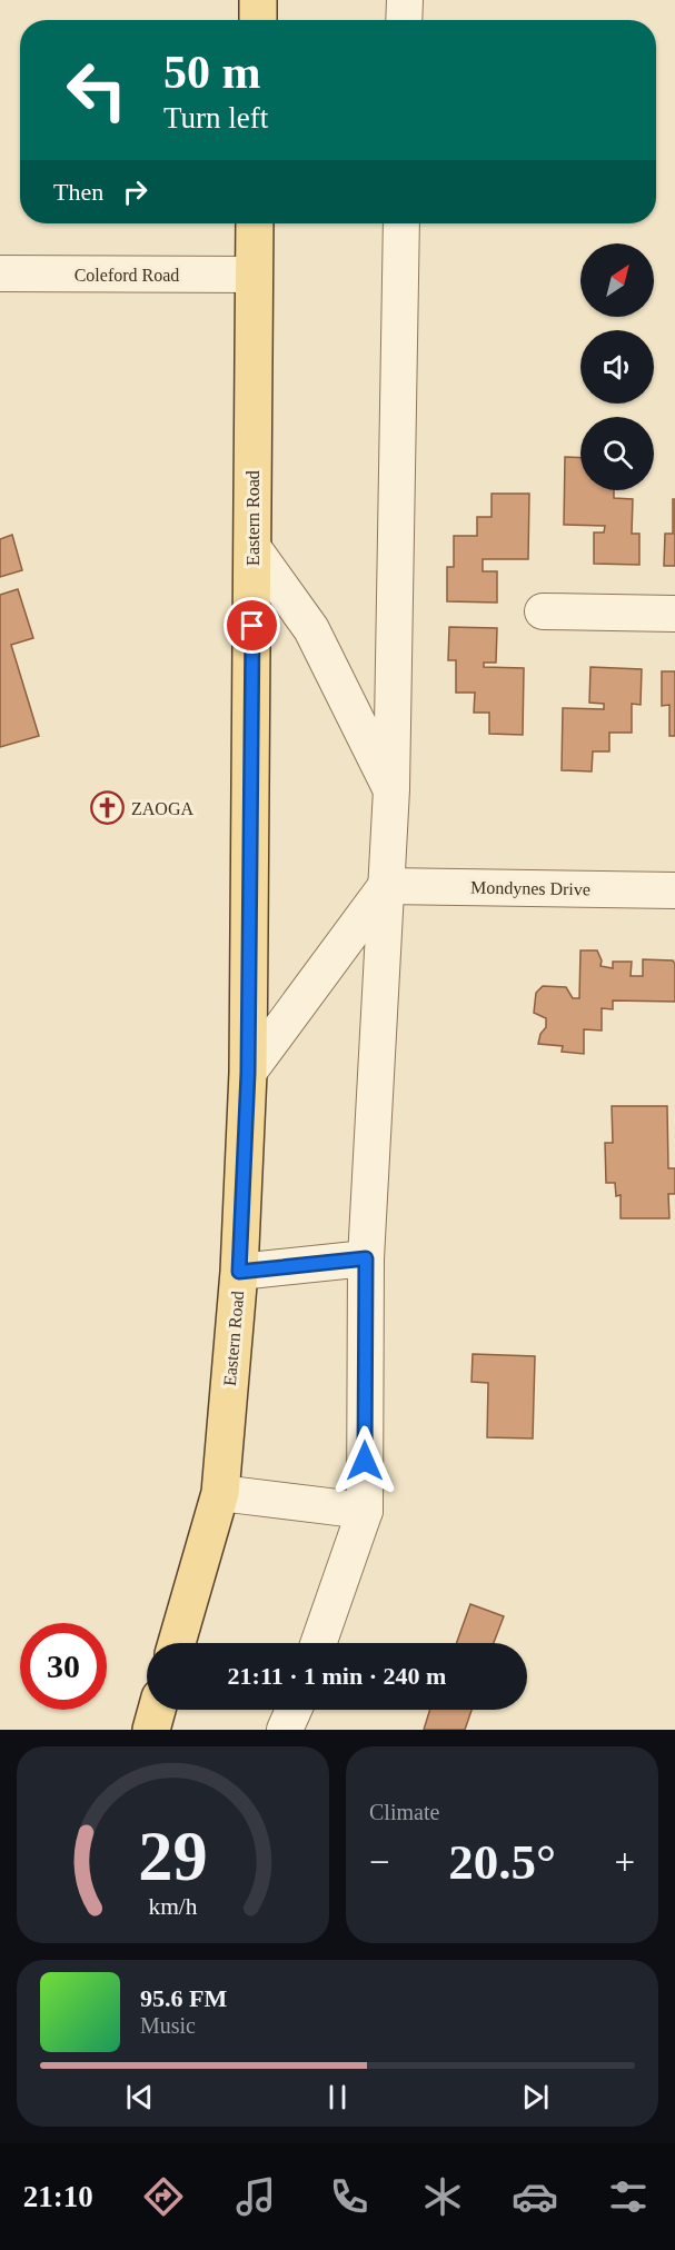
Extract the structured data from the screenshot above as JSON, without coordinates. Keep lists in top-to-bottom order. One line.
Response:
{"streets":{"main road":["Eastern Road"],"street":["Coleford Road","Mondynes Drive"]},"crossings":[["Coleford Road","Eastern Road"]],"places":{"church":["ZAOGA"]},"north":"top right","page":{"turn":["50 m","Turn left"],"then":"Then","limit":"30","trip":"21:11 · 1 min · 240 m","tile":"Climate","heat":["−","20.5°","+"],"song":["95.6 FM","Music"],"tabs":"21:10","gauge":["29","km/h"]}}
